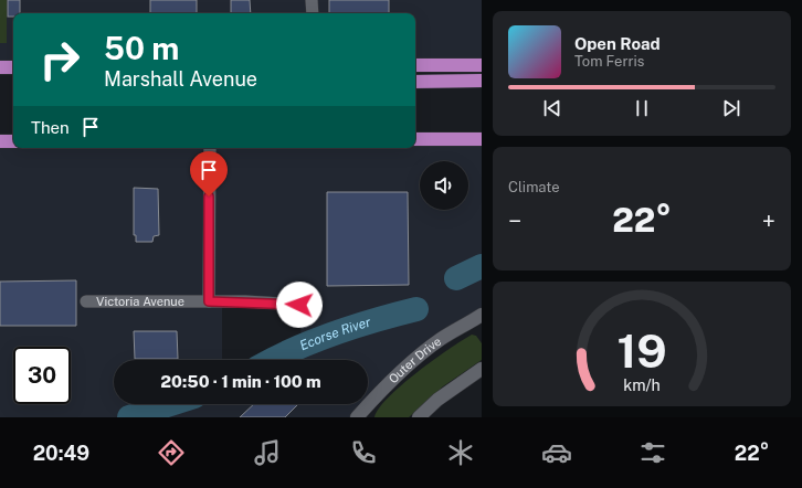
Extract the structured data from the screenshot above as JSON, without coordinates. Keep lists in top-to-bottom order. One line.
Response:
{"streets":{"main road":["Outer Drive"],"street":["Victoria Avenue"]},"water":["Ecorse River"],"page":{"turn":["50 m","Marshall Avenue"],"song":["Open Road","Tom Ferris"],"then":"Then","tile":"Climate","heat":["−","22°","+"],"limit":"30","trip":"20:50 · 1 min · 100 m","tabs":["20:49","22°"],"gauge":["19","km/h"]}}
